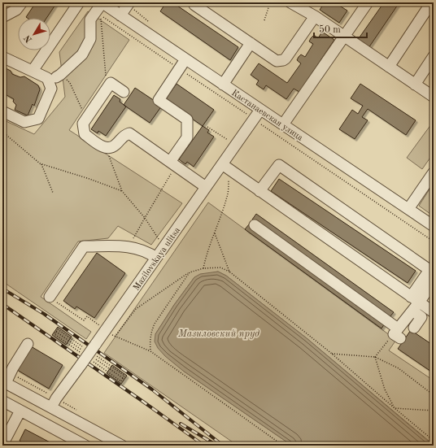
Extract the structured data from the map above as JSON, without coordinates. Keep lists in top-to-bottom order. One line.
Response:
{"streets":{"street":["Кастанаевская улица","Mazilovskaya ulitsa"]},"crossings":[["Кастанаевская улица","Mazilovskaya ulitsa"]],"water":["Мазиловский пруд"],"scale_bar":"50 m","north":"bottom left"}
